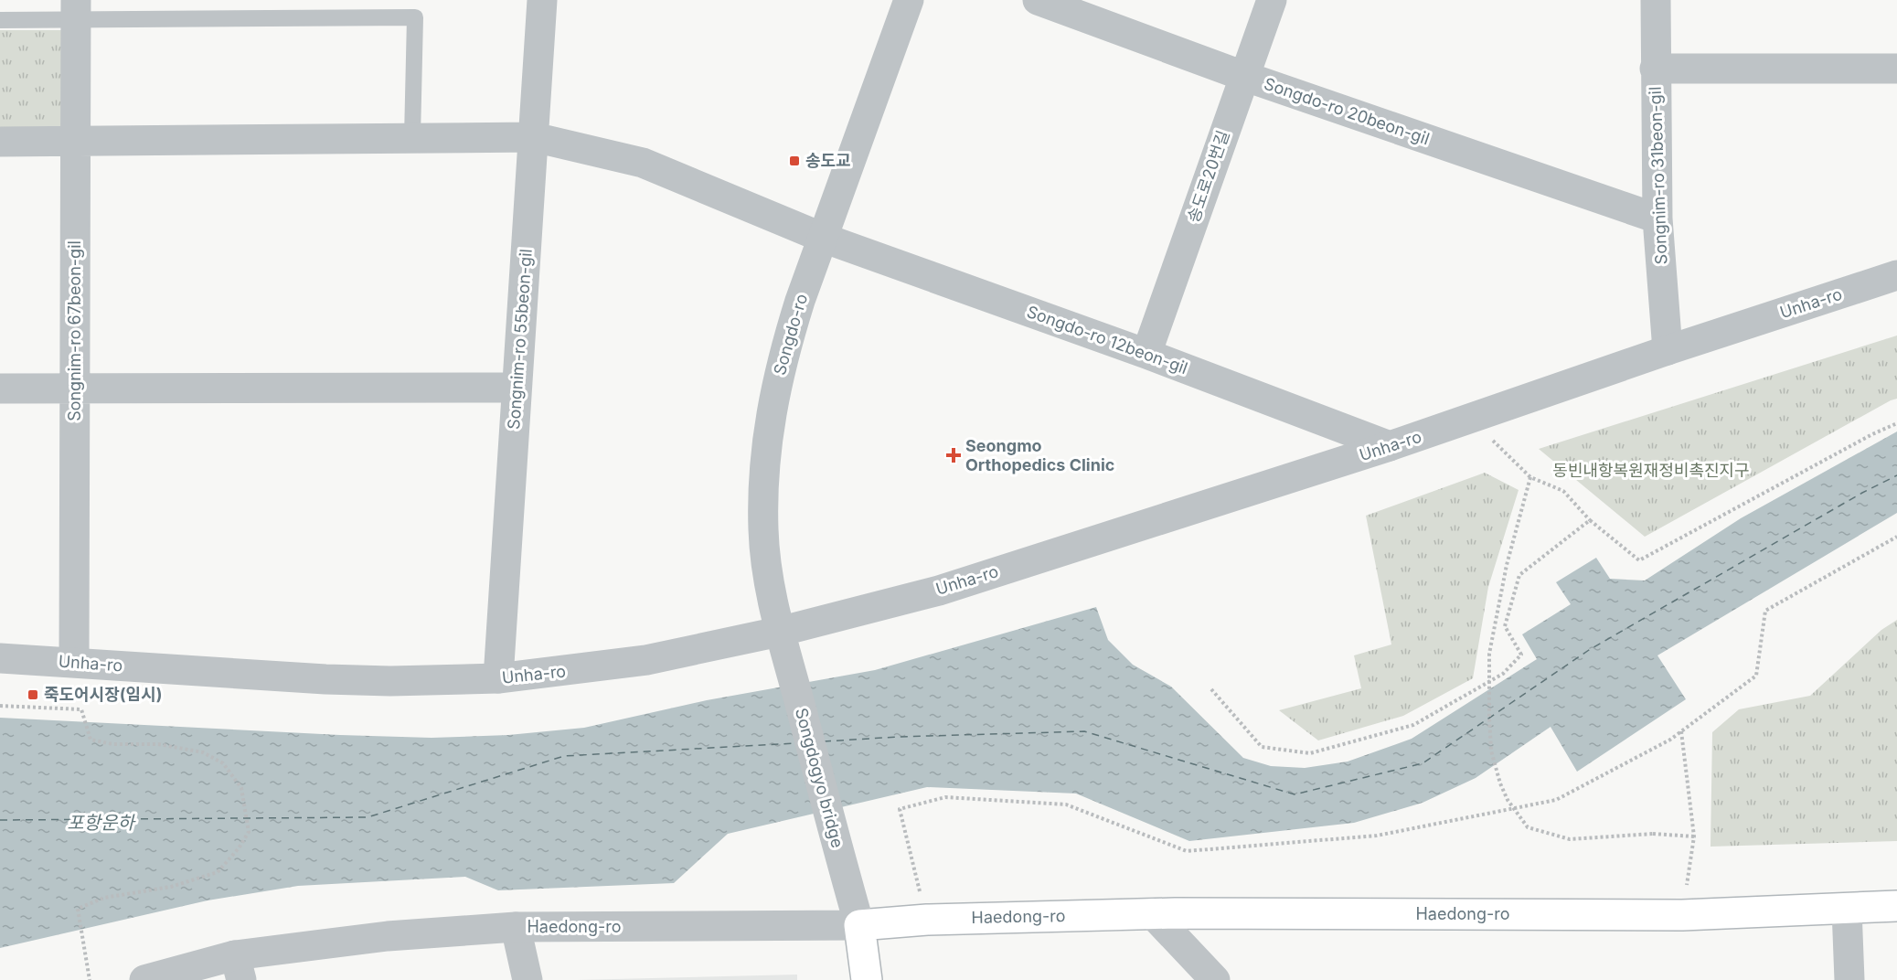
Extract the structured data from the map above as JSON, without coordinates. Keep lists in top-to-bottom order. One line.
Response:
{"streets":{"main road":["Haedong-ro"],"street":["Songdo-ro 20beon-gil","Songnim-ro 31beon-gil","송도로20번길","Unha-ro","Songnim-ro 67beon-gil","Songdo-ro","Songnim-ro 55beon-gil","Songdo-ro 12beon-gil","Songdogyo bridge"]},"crossings":[["Songdo-ro 20beon-gil","Songnim-ro 31beon-gil"],["Songdo-ro 20beon-gil","송도로20번길"],["Songnim-ro 31beon-gil","Unha-ro"],["송도로20번길","Songdo-ro 12beon-gil"],["Unha-ro","Songnim-ro 67beon-gil"],["Unha-ro","Songdo-ro"],["Unha-ro","Songnim-ro 55beon-gil"],["Unha-ro","Songdo-ro 12beon-gil"],["Songnim-ro 67beon-gil","Songdo-ro 12beon-gil"],["Songdo-ro","Songdo-ro 12beon-gil"],["Songdo-ro","Songdogyo bridge"],["Songnim-ro 55beon-gil","Songdo-ro 12beon-gil"],["Songdogyo bridge","Haedong-ro"]],"water":["포항운하"],"parks":["동빈내항복원재정비촉진지구"],"places":{"transit":["송도교","죽도어시장(임시)"],"health":["Seongmo Orthopedics Clinic"]}}
